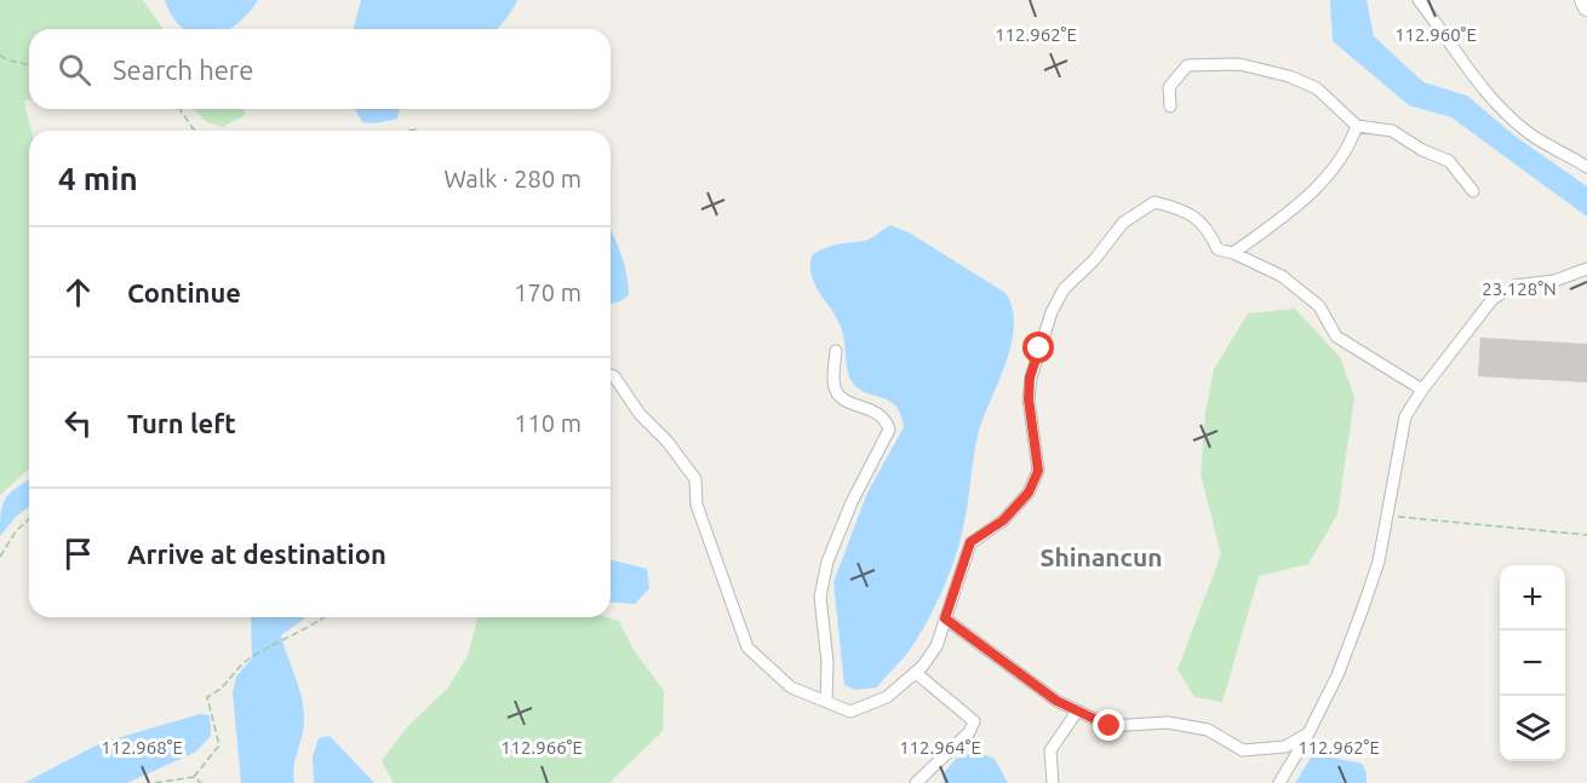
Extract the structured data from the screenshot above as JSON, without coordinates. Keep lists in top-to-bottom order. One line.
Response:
{"districts":["Shinancun"],"page":{"search":"Search here","heading":["4 min","Walk · 280 m"],"list":[["Continue","170 m"],["Turn left","110 m"],"Arrive at destination"],"map_buttons":["+","−"]},"coordinates":["112.962°E","112.960°E","23.128°N","112.968°E","112.966°E","112.964°E"]}
